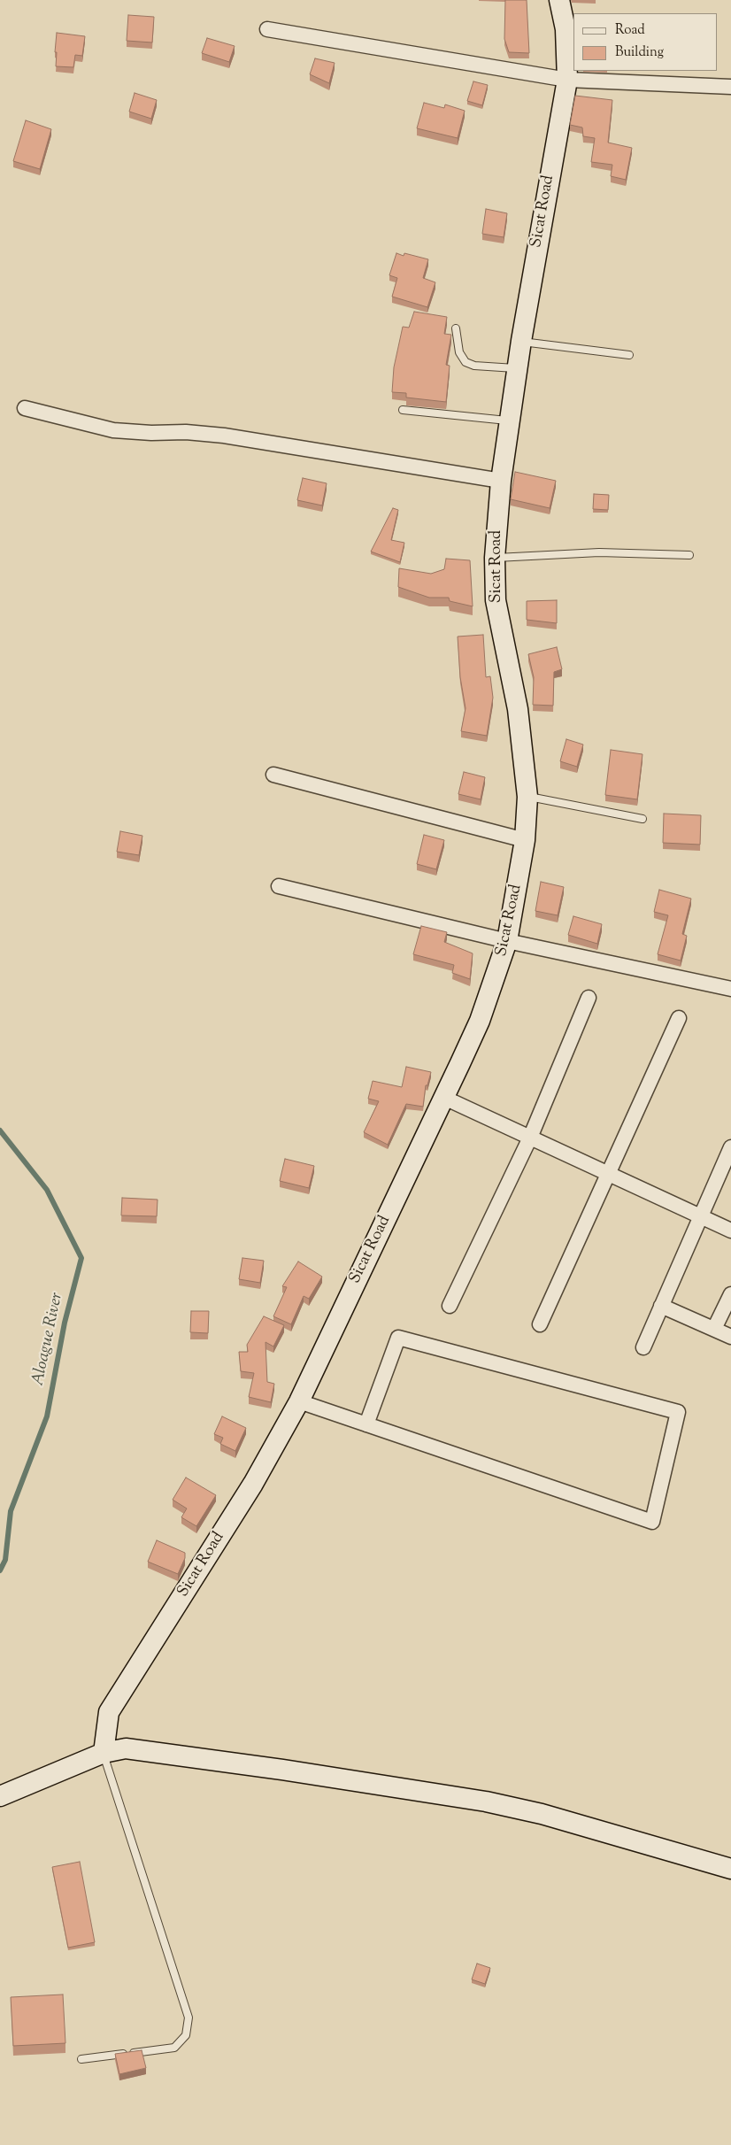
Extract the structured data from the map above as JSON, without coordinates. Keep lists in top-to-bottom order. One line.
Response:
{"streets":{"street":["Sicat Road"]},"water":["Aloague River"],"legend":["Road","Building"]}
